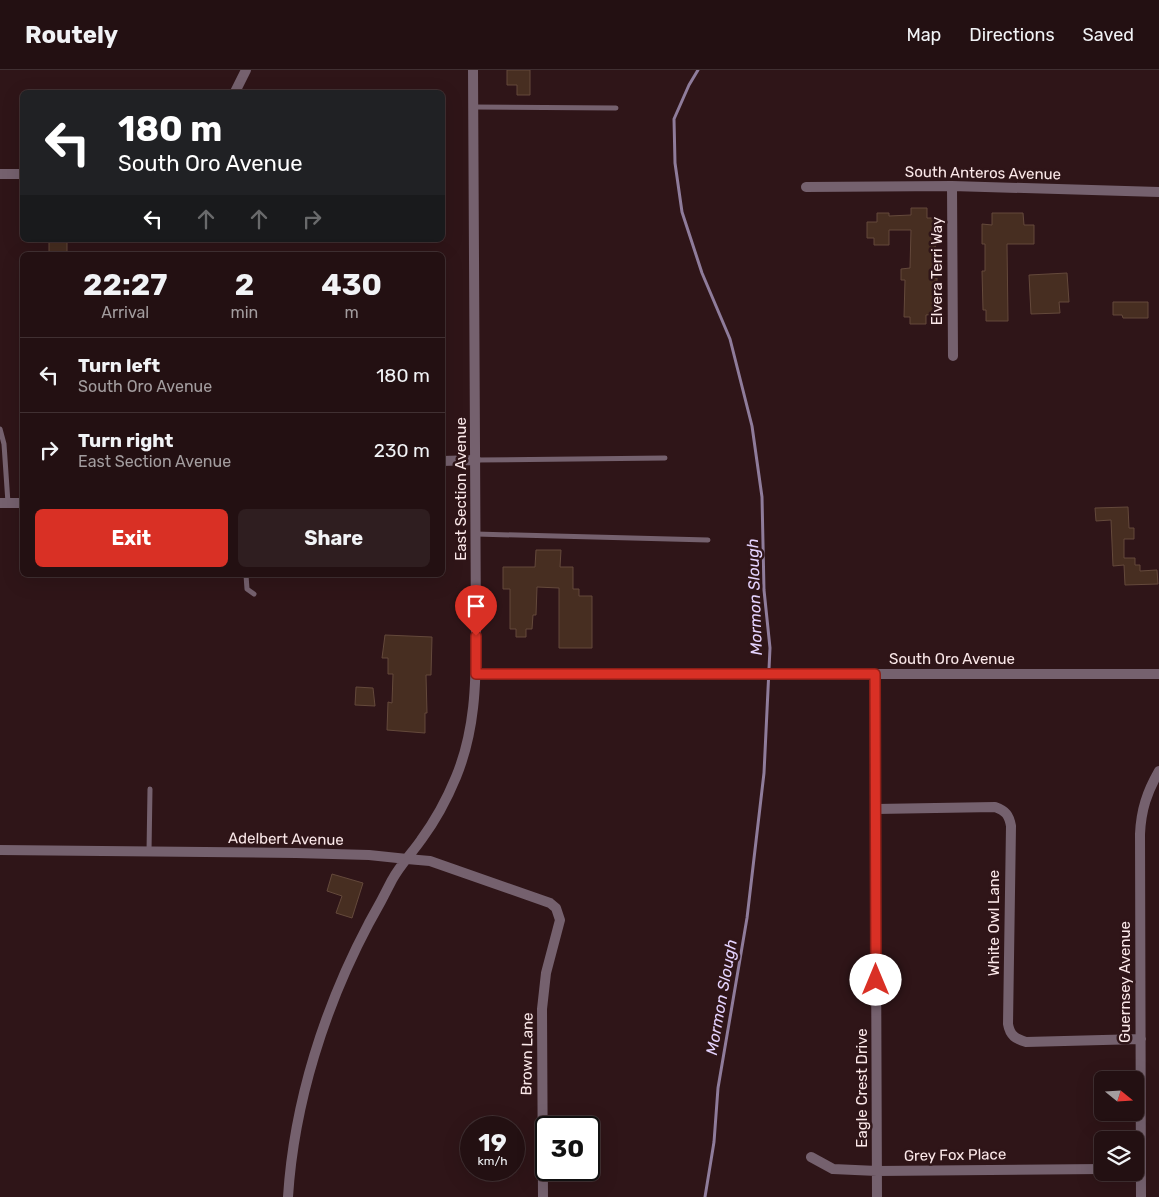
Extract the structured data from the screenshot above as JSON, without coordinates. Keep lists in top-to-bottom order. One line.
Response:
{"streets":{"street":["South Anteros Avenue","Elvera Terri Way","East Section Avenue","South Oro Avenue","Adelbert Avenue","White Owl Lane","Guernsey Avenue","Brown Lane","Eagle Crest Drive","Grey Fox Place"]},"crossings":[["South Anteros Avenue","Elvera Terri Way"],["East Section Avenue","South Oro Avenue"],["East Section Avenue","Adelbert Avenue"],["South Oro Avenue","Eagle Crest Drive"],["Adelbert Avenue","Brown Lane"],["White Owl Lane","Guernsey Avenue"],["White Owl Lane","Eagle Crest Drive"],["Eagle Crest Drive","Grey Fox Place"]],"water":["Mormon Slough"],"north":"right","page":{"header":"Routely","nav":["Map","Directions","Saved"],"turn":["180 m","South Oro Avenue"],"eta":["22:27","Arrival","2","min","430","m"],"list":[{"name":"Turn left","note":"South Oro Avenue","value":"180 m"},{"name":"Turn right","note":"East Section Avenue","value":"230 m"}],"buttons":["Exit","Share"],"speed":"19 km/h","limit":"30"}}
